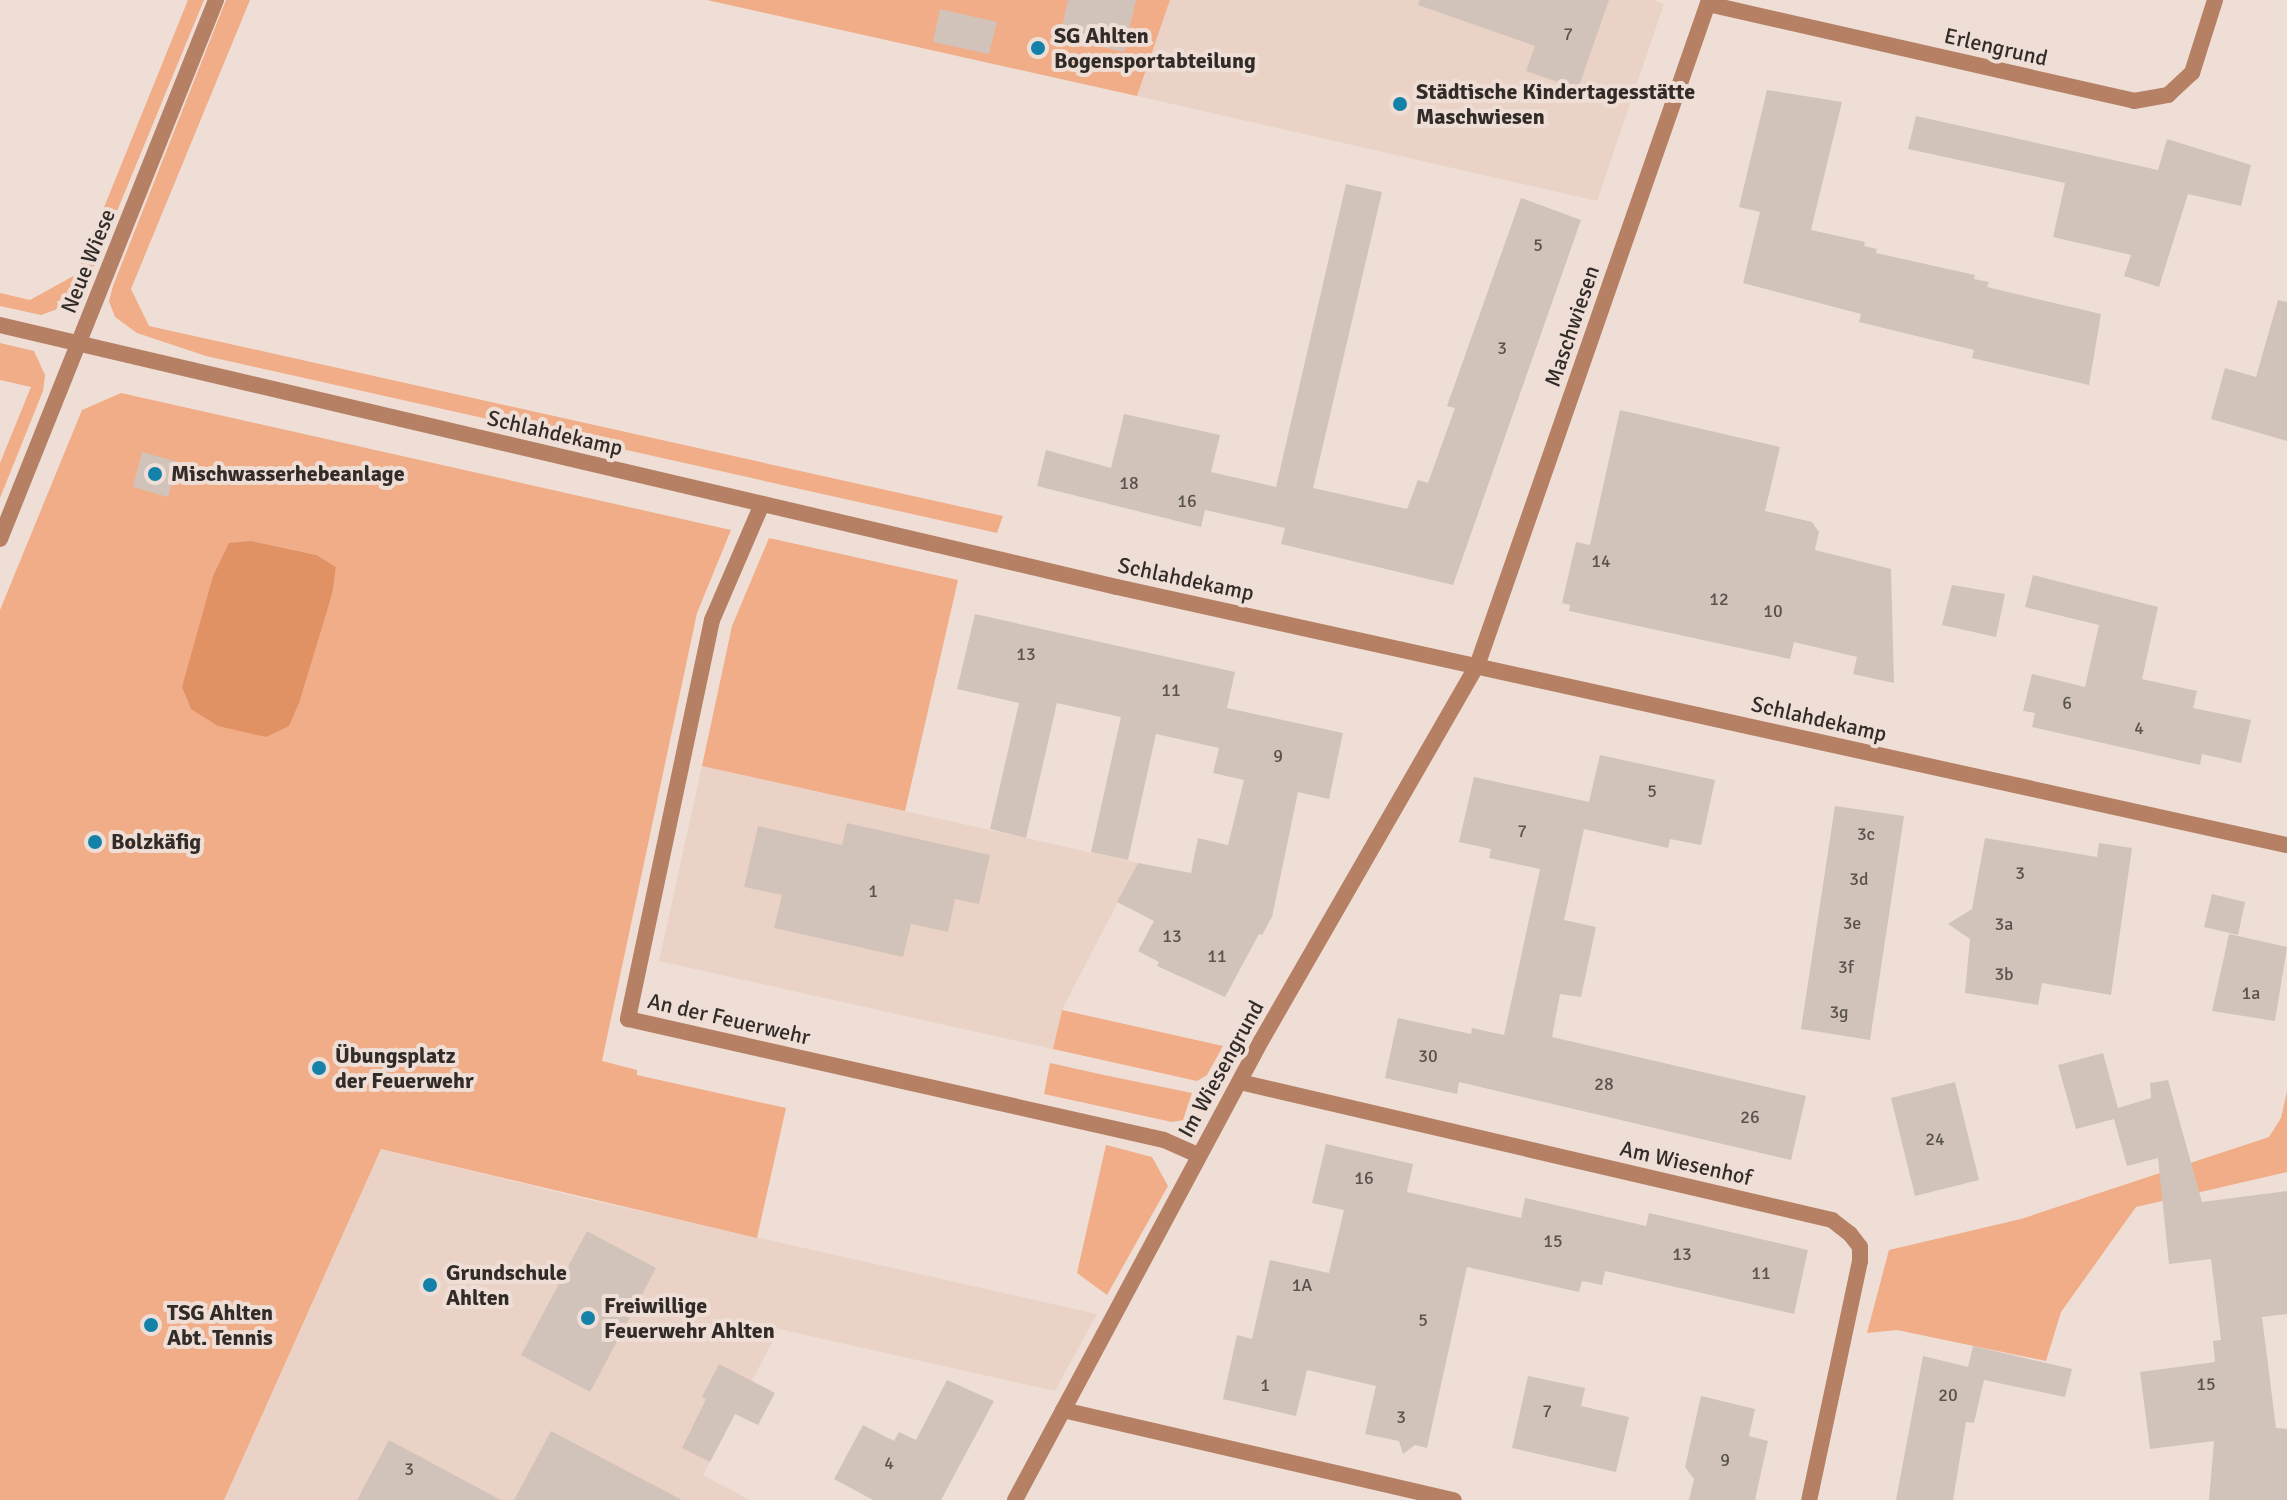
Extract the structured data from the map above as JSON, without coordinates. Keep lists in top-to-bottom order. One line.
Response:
{"streets":{"street":["Erlengrund","Neue Wiese","Maschwiesen","Schlahdekamp","An der Feuerwehr","Im Wiesengrund","Am Wiesenhof"]},"crossings":[["Erlengrund","Maschwiesen"],["Neue Wiese","Schlahdekamp"],["Maschwiesen","Schlahdekamp"],["Maschwiesen","Im Wiesengrund"],["Schlahdekamp","An der Feuerwehr"],["Schlahdekamp","Im Wiesengrund"],["An der Feuerwehr","Im Wiesengrund"],["Im Wiesengrund","Am Wiesenhof"]],"places":["SG Ahlten Bogensportabteilung","Städtische Kindertagesstätte Maschwiesen","Mischwasserhebeanlage","Bolzkäfig","Übungsplatz der Feuerwehr","Grundschule Ahlten","Freiwillige Feuerwehr Ahlten","TSG Ahlten Abt. Tennis"],"house_numbers":["7","5","3","18","16","14","12","10","13","11","6","4","9","5","7","3c","3","3d","1","3e","3a","13","11","3f","3b","1a","3g","30","28","26","24","16","15","13","11","1A","5","15","1","20","7","3","9","4","3"]}
